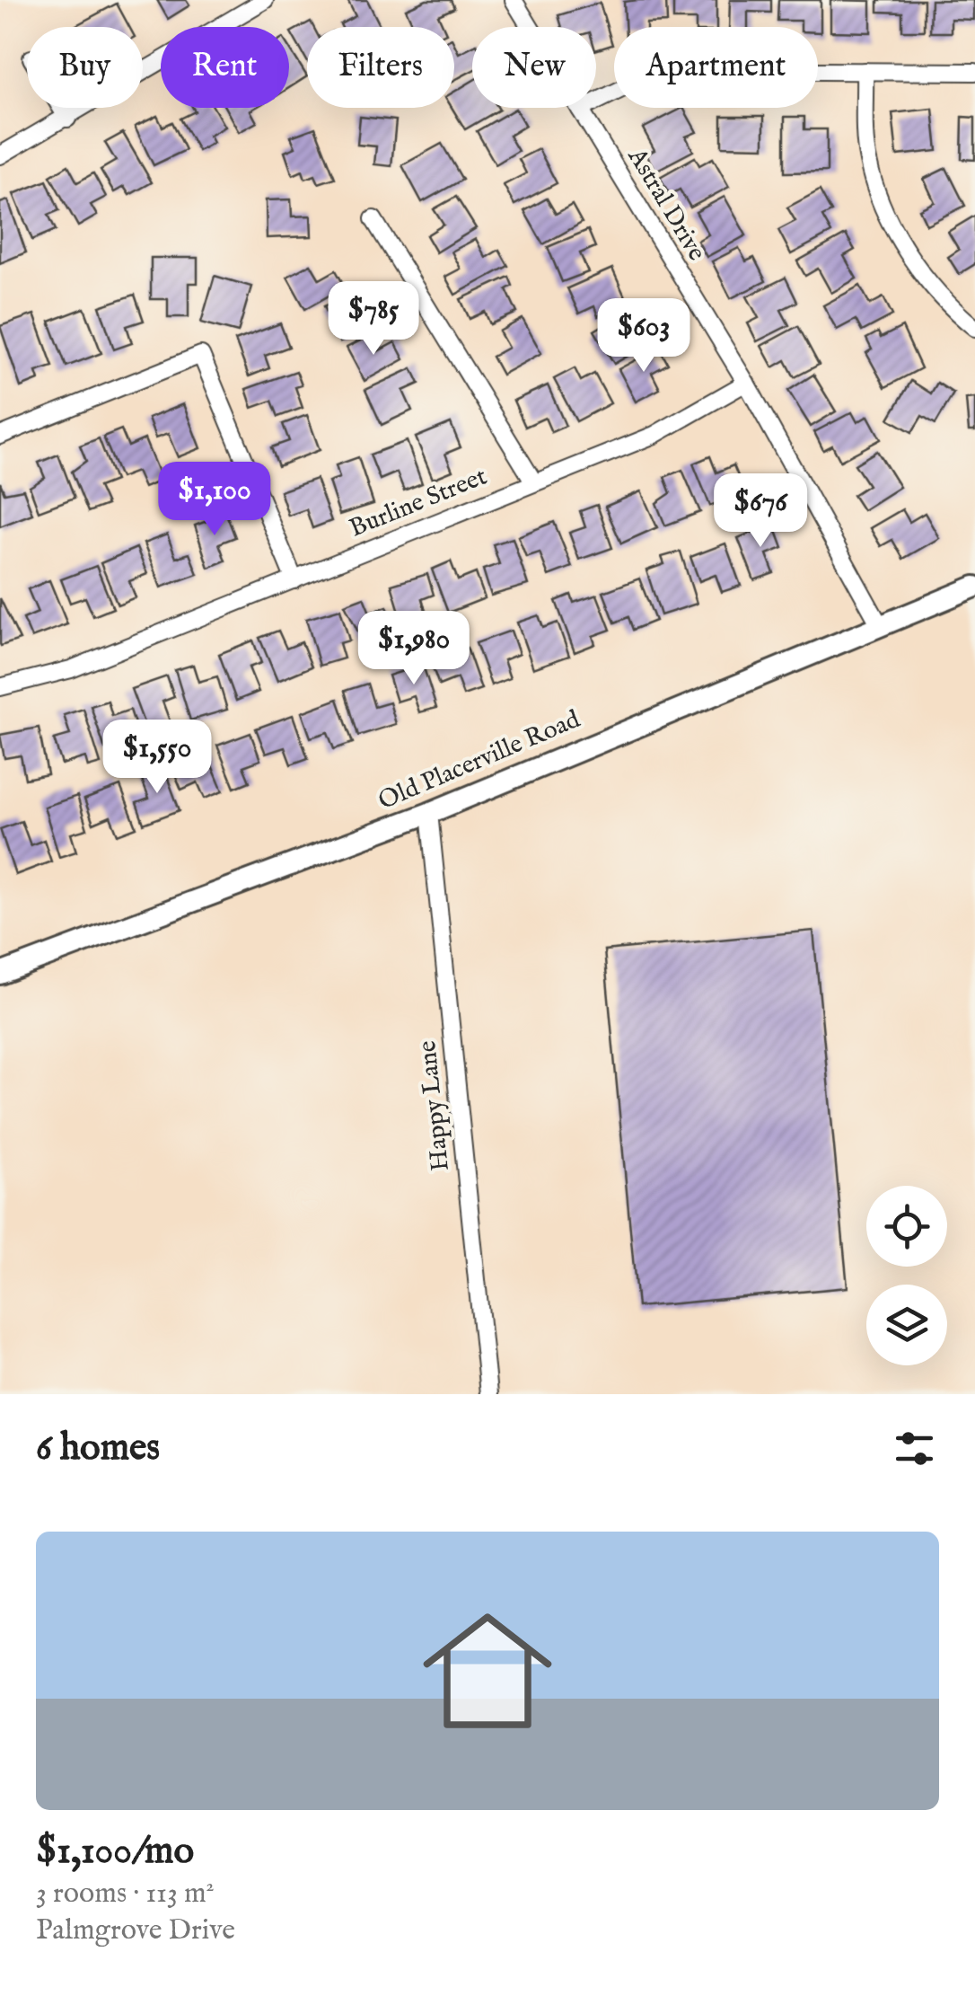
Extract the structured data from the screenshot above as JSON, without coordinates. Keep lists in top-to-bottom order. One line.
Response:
{"streets":{"street":["Astral Drive","Burline Street","Old Placerville Road","Happy Lane"]},"crossings":[["Astral Drive","Burline Street"],["Astral Drive","Old Placerville Road"],["Old Placerville Road","Happy Lane"]],"page":{"chip":["Buy","Rent","Filters","New","Apartment"],"price":["$785","$603","$1,100","$676","$1,980","$1,550"],"heading":"6 homes","list":[{"name":"$1,100/mo","note":"3 rooms · 113 m² · Palmgrove Drive"}]}}
